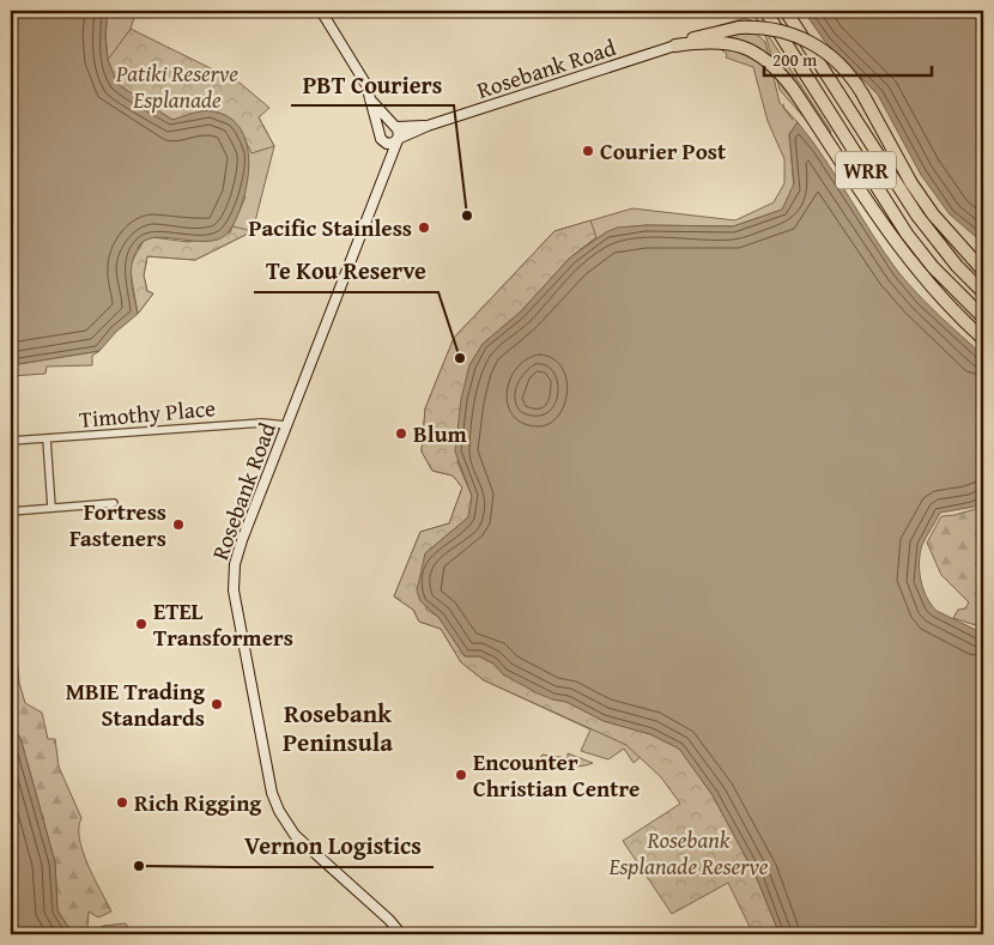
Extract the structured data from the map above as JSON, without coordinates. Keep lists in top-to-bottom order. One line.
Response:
{"streets":{"highway":["WRR"],"main road":["Rosebank Road"],"street":["Timothy Place"]},"crossings":[["Rosebank Road","Timothy Place"]],"districts":["Rosebank Peninsula"],"parks":["Patiki Reserve Esplanade","Rosebank Esplanade Reserve"],"places":["Courier Post","PBT Couriers","Pacific Stainless","Te Kou Reserve","Blum","Fortress Fasteners","ETEL Transformers","MBIE Trading Standards","Encounter Christian Centre","Rich Rigging","Vernon Logistics"],"scale_bar":"200 m"}
